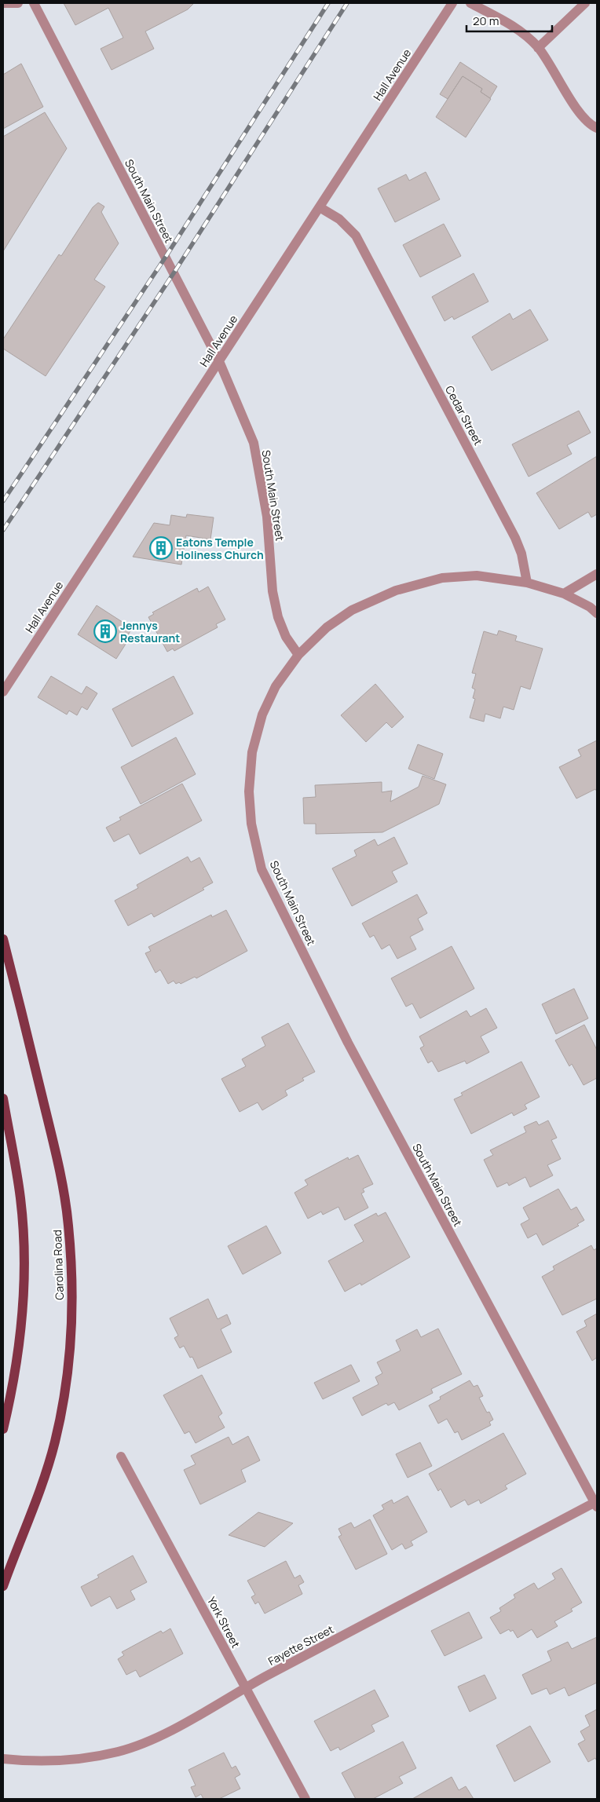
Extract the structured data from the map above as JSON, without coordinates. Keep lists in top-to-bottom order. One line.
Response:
{"streets":{"main road":["Carolina Road"],"street":["Hall Avenue","South Main Street","Cedar Street","York Street","Fayette Street"]},"crossings":[["Hall Avenue","South Main Street"],["Hall Avenue","Cedar Street"],["South Main Street","Fayette Street"],["York Street","Fayette Street"]],"places":{"building":["Eatons Temple Holiness Church","Jennys Restaurant"]},"scale_bar":"20 m"}
